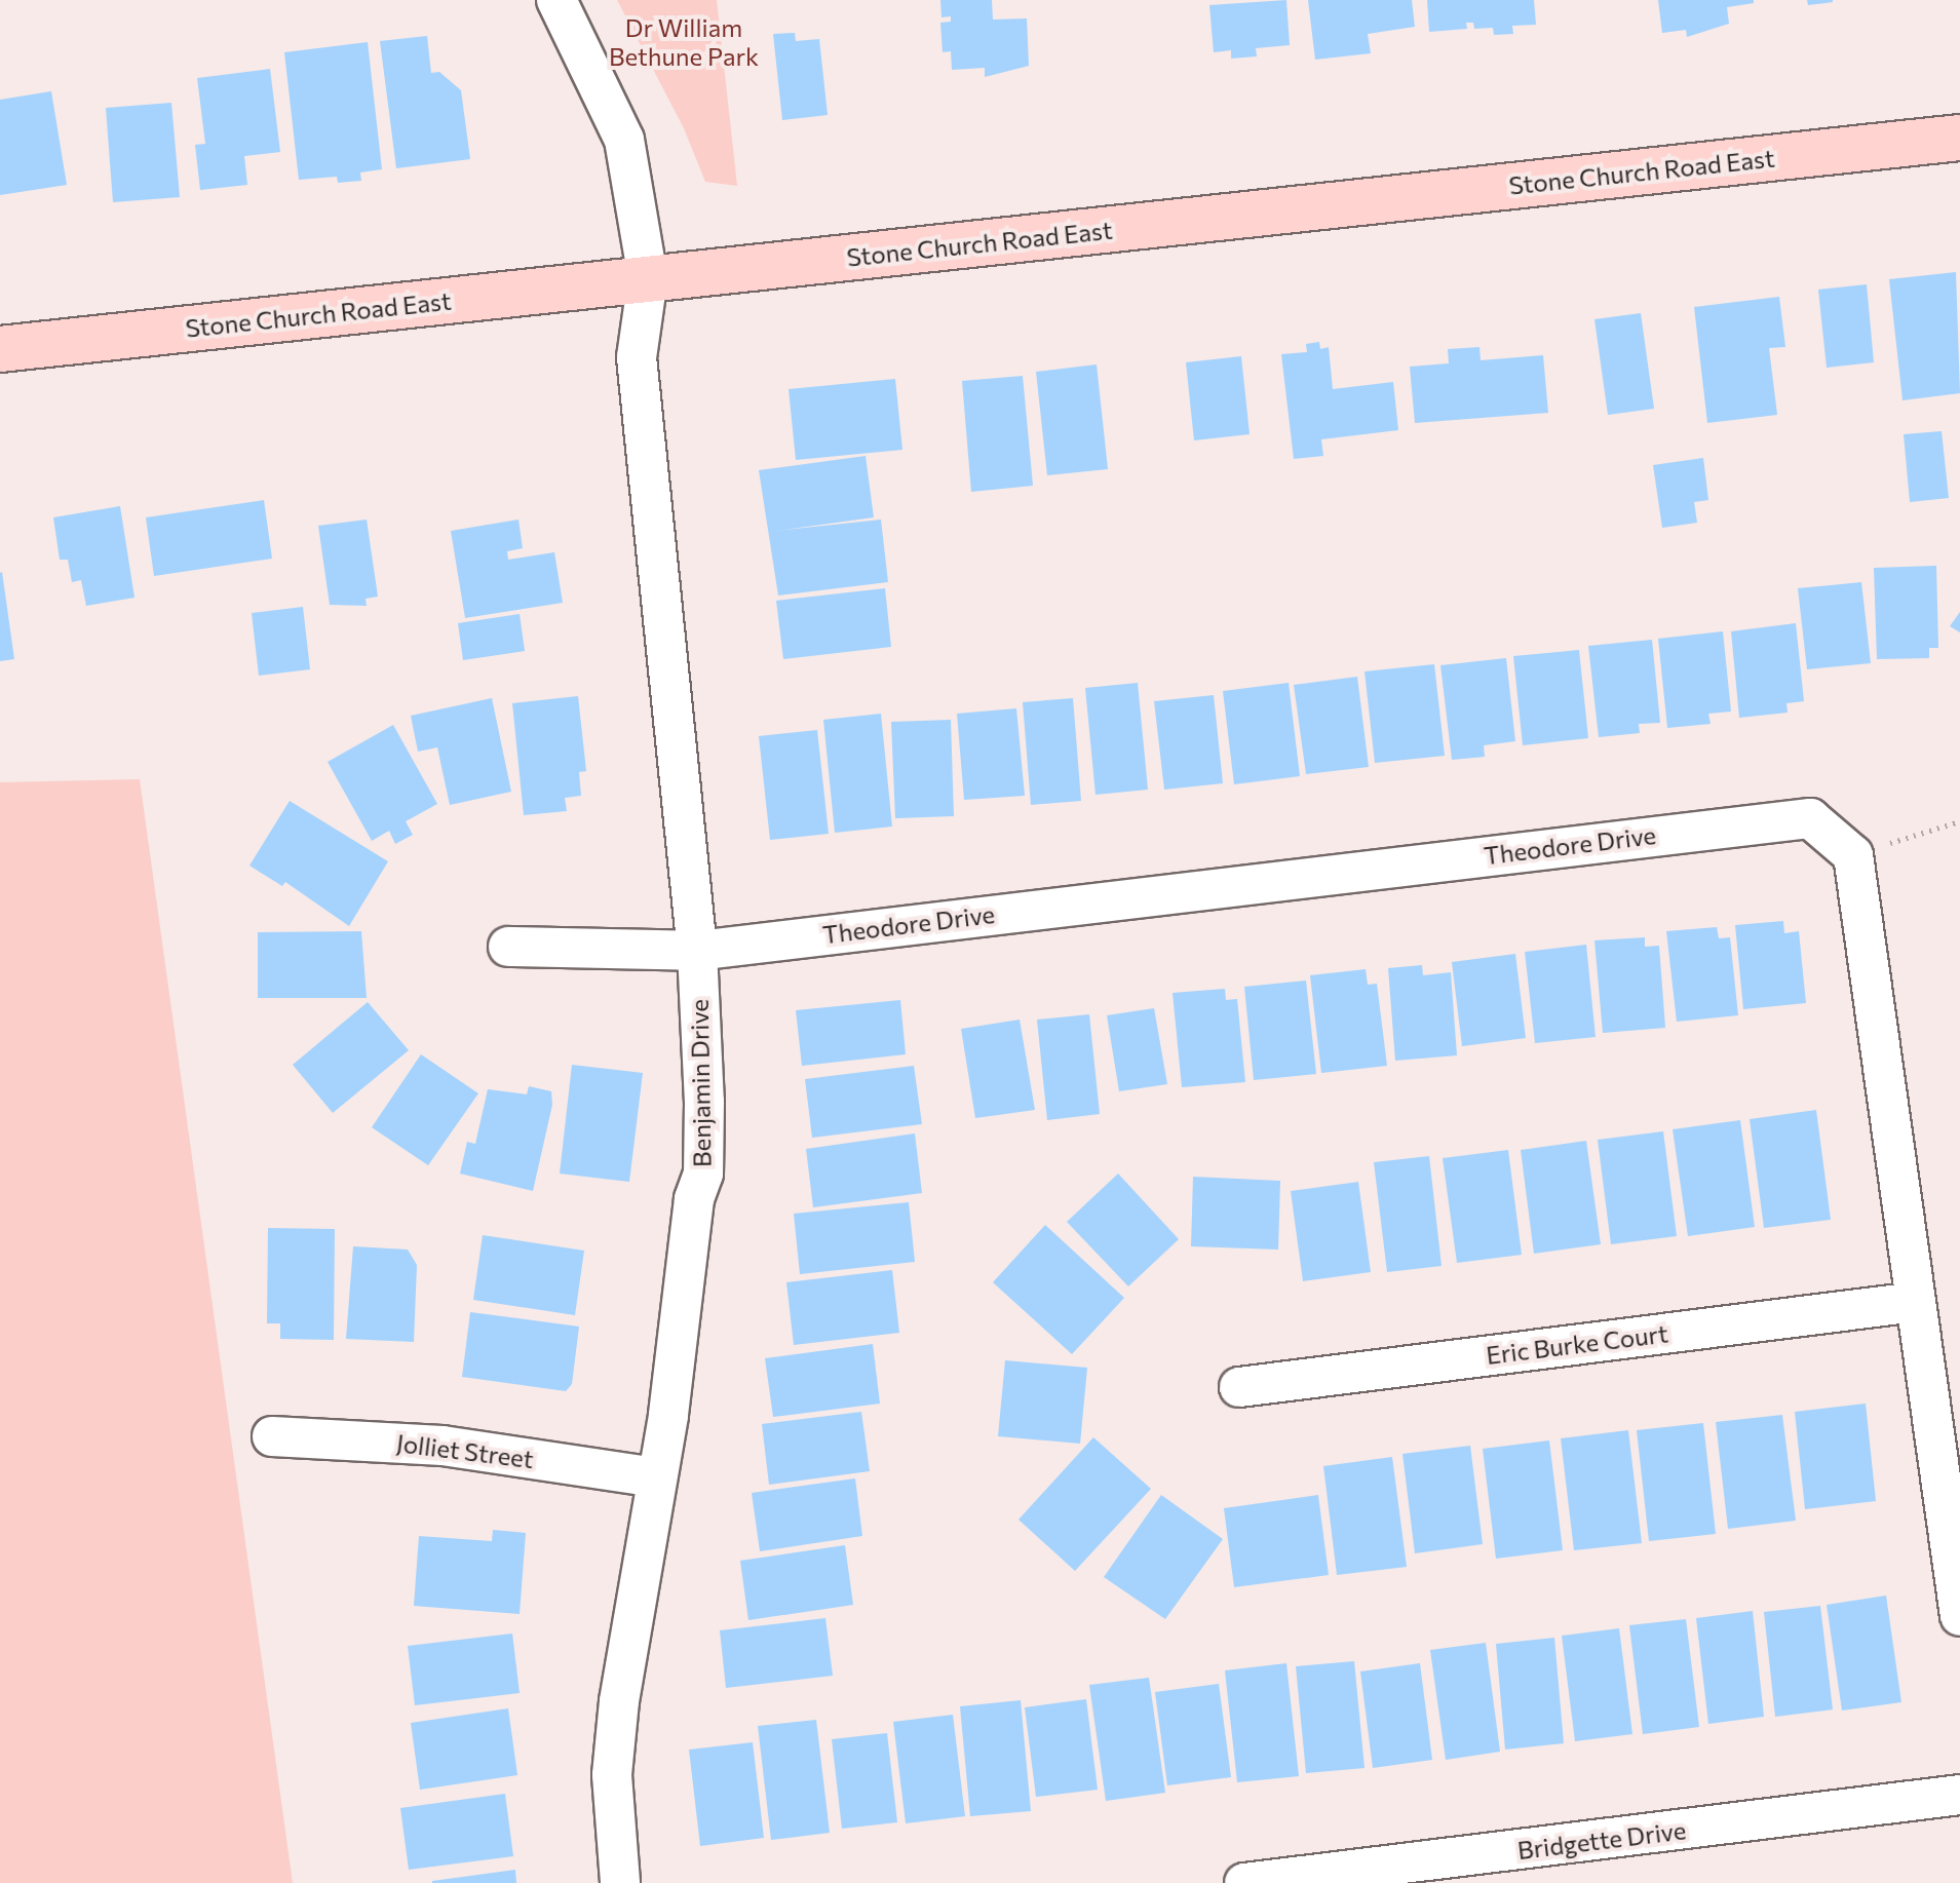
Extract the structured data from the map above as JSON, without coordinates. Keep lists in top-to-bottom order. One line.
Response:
{"streets":{"main road":["Stone Church Road East"],"street":["Theodore Drive","Benjamin Drive","Eric Burke Court","Jolliet Street","Bridgette Drive"]},"crossings":[["Stone Church Road East","Benjamin Drive"],["Theodore Drive","Benjamin Drive"],["Benjamin Drive","Jolliet Street"]],"parks":["Dr William Bethune Park"]}
